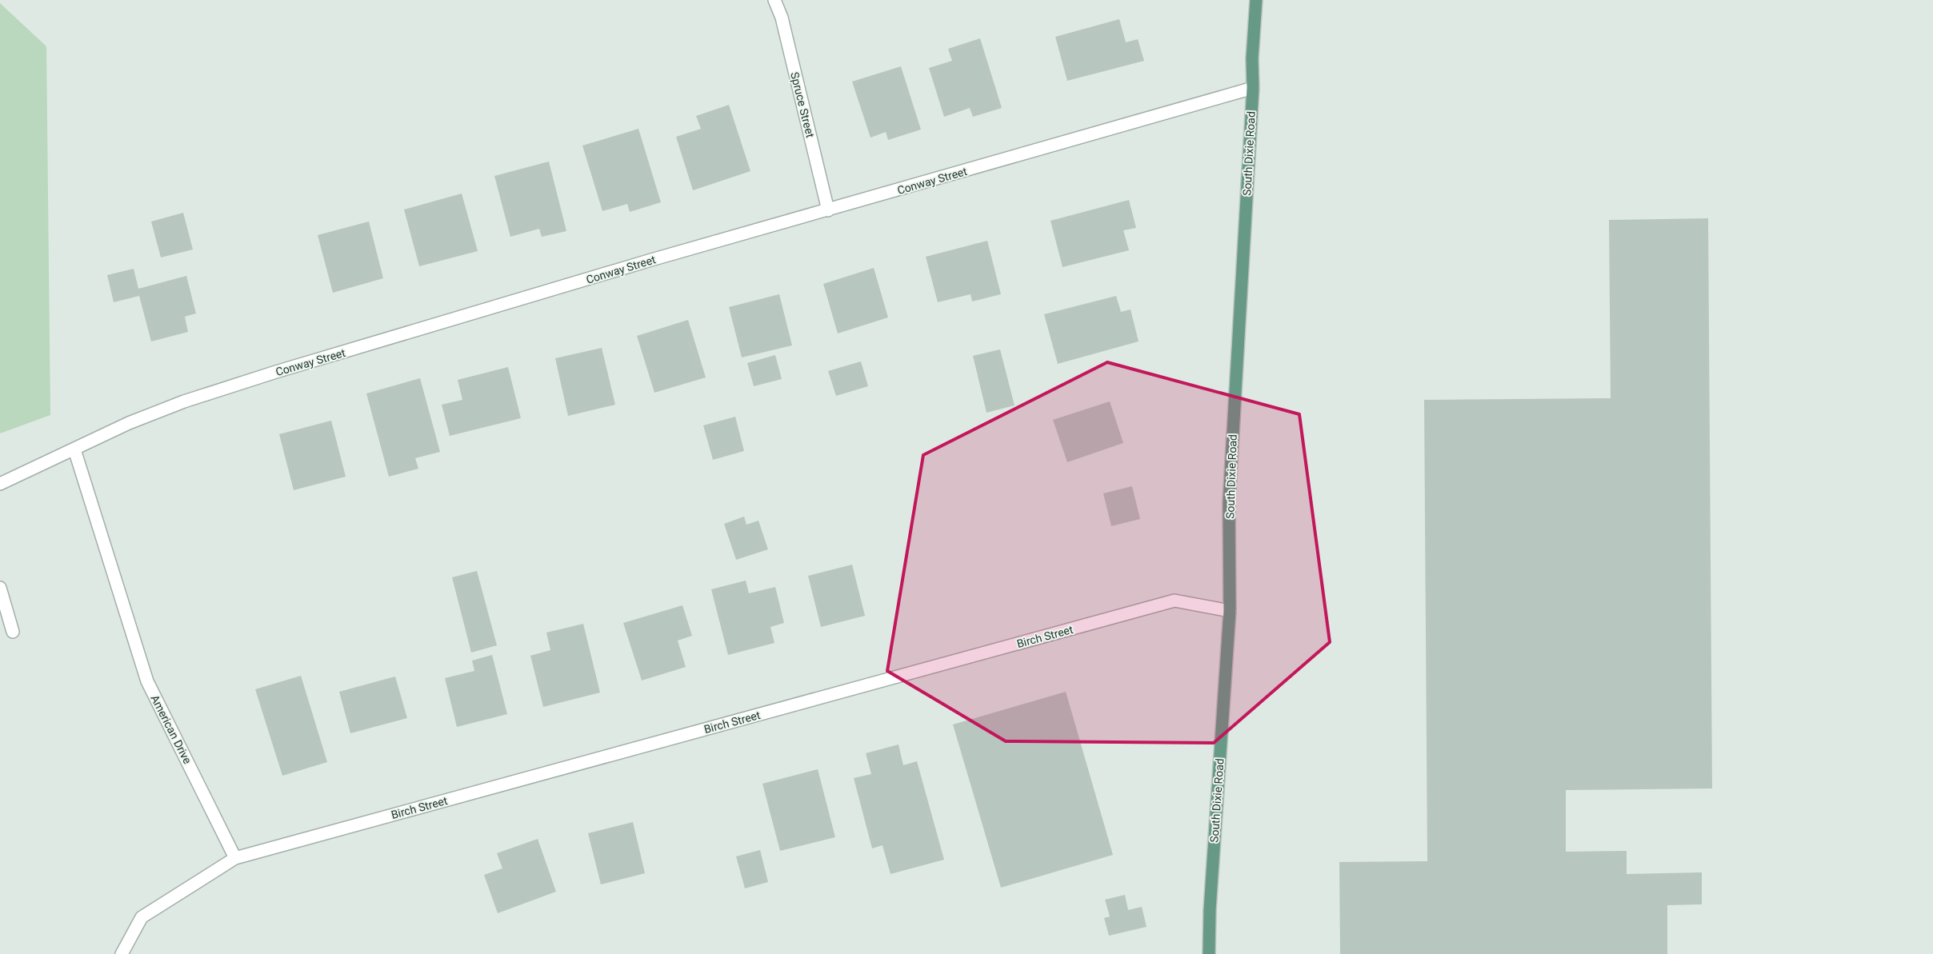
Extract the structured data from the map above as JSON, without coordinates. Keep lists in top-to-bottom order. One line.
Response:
{"streets":{"main road":["South Dixie Road"],"street":["Spruce Street","Conway Street","Birch Street","American Drive"]},"crossings":[["Spruce Street","Conway Street"],["South Dixie Road","Conway Street"],["South Dixie Road","Birch Street"],["Conway Street","American Drive"],["Birch Street","American Drive"]]}
